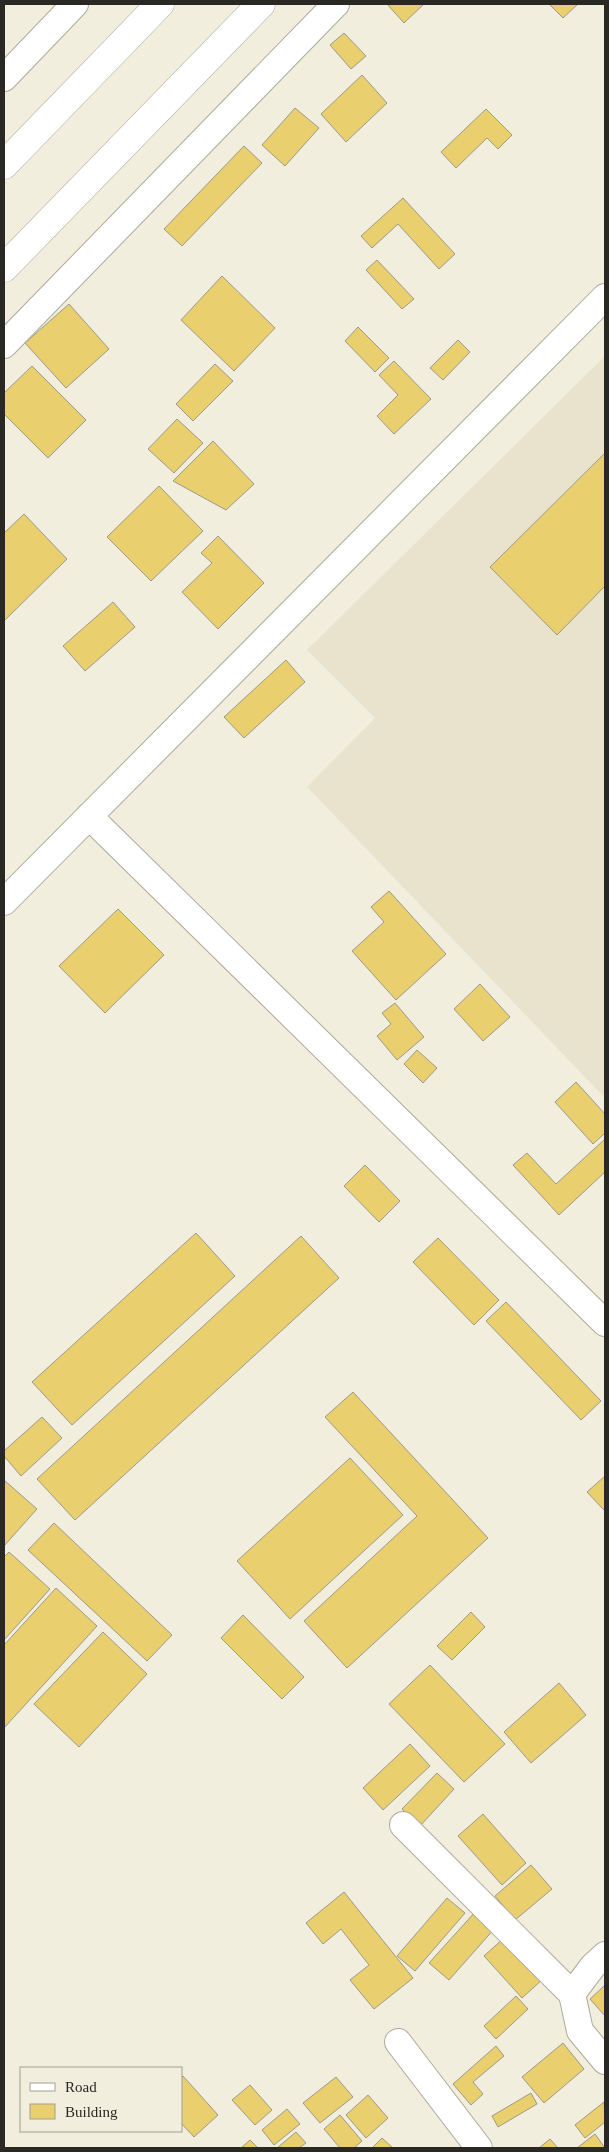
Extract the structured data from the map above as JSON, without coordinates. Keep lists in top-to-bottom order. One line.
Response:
{"legend":["Road","Building"]}
